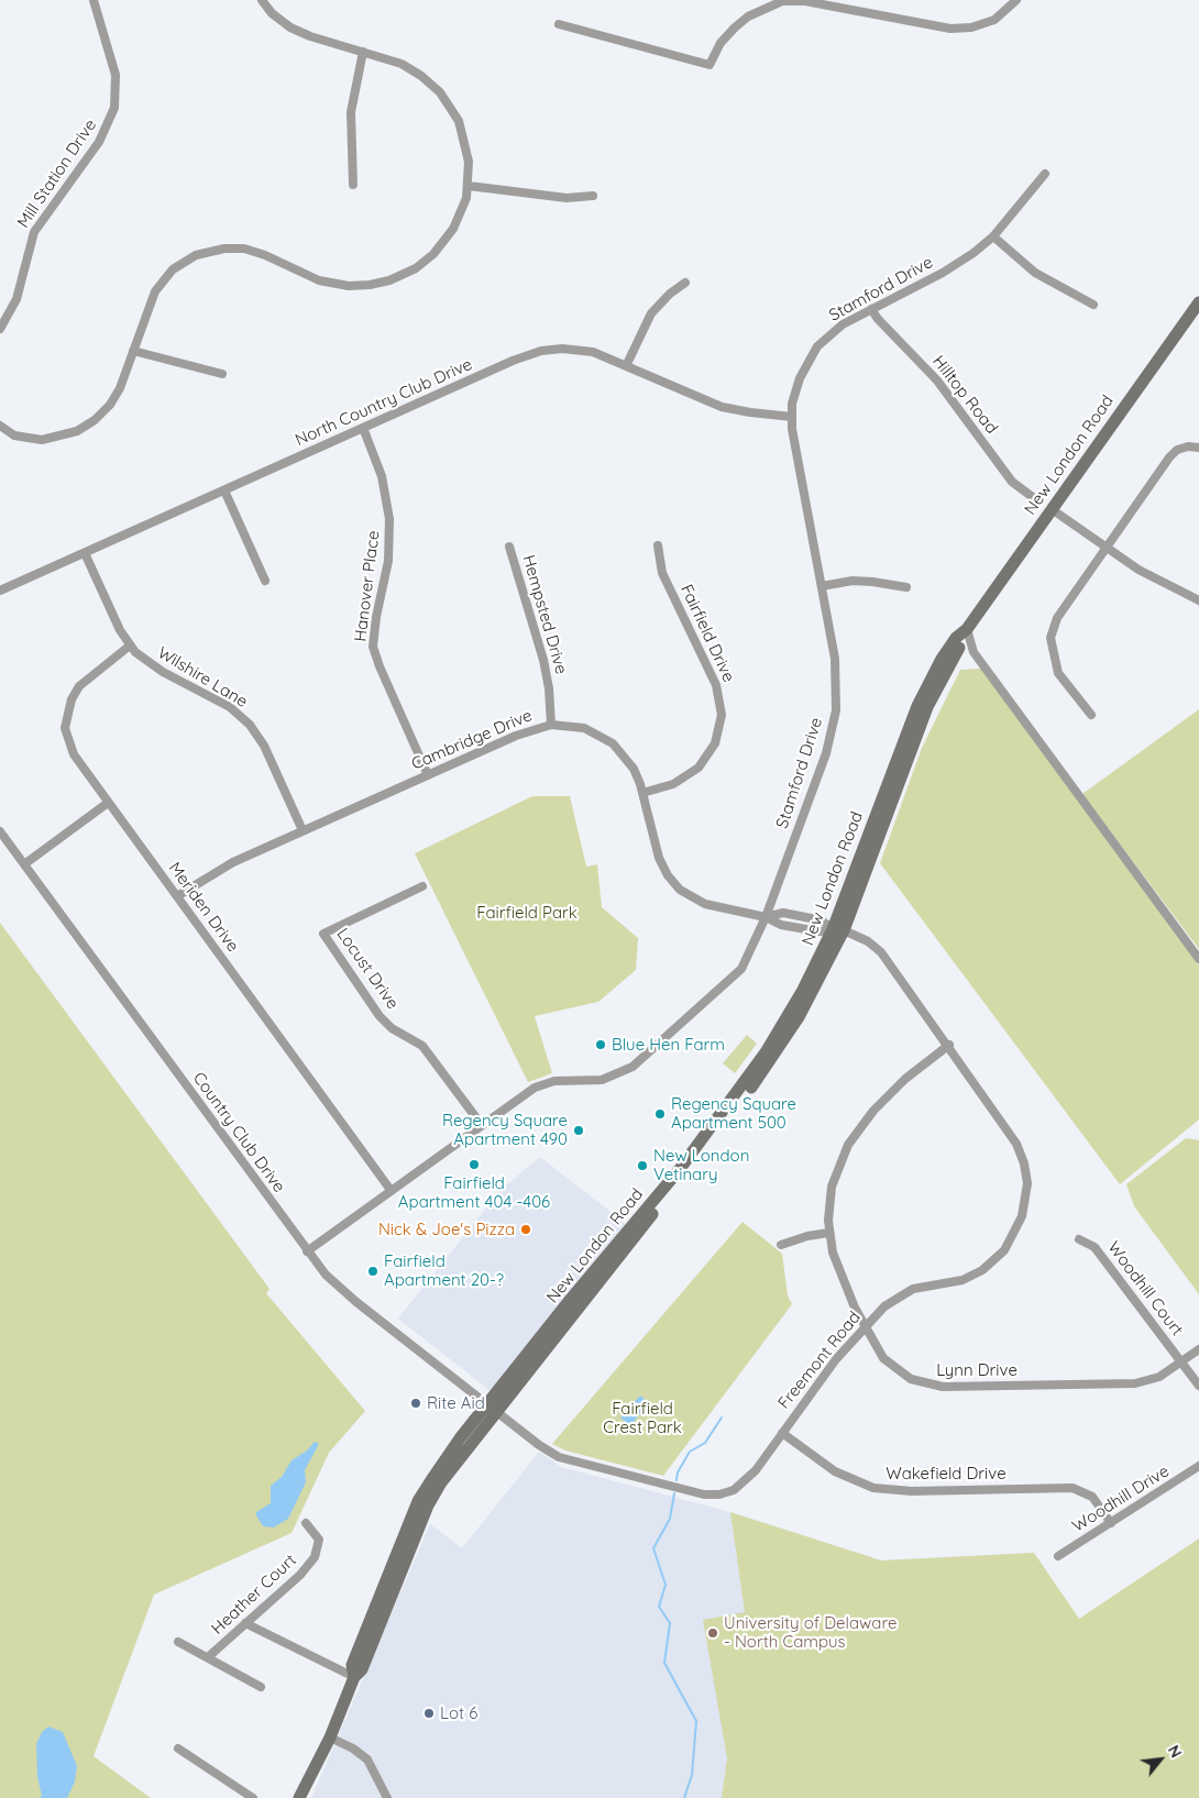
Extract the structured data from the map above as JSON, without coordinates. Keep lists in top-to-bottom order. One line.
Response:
{"streets":{"main road":["New London Road"],"street":["Mill Station Drive","Stamford Drive","Hilltop Road","North Country Club Drive","Hanover Place","Hempsted Drive","Fairfield Drive","Wilshire Lane","Cambridge Drive","Meriden Drive","Locust Drive","Country Club Drive","Woodhill Court","Freemont Road","Lynn Drive","Wakefield Drive","Woodhill Drive","Heather Court"]},"crossings":[["Stamford Drive","Hilltop Road"],["Stamford Drive","North Country Club Drive"],["Stamford Drive","Cambridge Drive"],["Stamford Drive","Meriden Drive"],["Stamford Drive","Locust Drive"],["Stamford Drive","Country Club Drive"],["North Country Club Drive","Hanover Place"],["North Country Club Drive","Wilshire Lane"],["New London Road","Cambridge Drive"],["New London Road","Country Club Drive"],["New London Road","Freemont Road"],["Hanover Place","Cambridge Drive"],["Hempsted Drive","Cambridge Drive"],["Fairfield Drive","Cambridge Drive"],["Wilshire Lane","Cambridge Drive"],["Wilshire Lane","Meriden Drive"],["Cambridge Drive","Meriden Drive"],["Cambridge Drive","Freemont Road"],["Country Club Drive","Freemont Road"],["Woodhill Court","Lynn Drive"],["Freemont Road","Lynn Drive"],["Freemont Road","Wakefield Drive"],["Wakefield Drive","Woodhill Drive"]],"parks":["Fairfield Park","Fairfield Crest Park"],"places":["Blue Hen Farm","Regency Square Apartment 500","Regency Square Apartment 490","Fairfield Apartment 404 -406","New London Vetinary","Nick & Joe's Pizza","Fairfield Apartment 20-?","Rite Aid","University of Delaware - North Campus","Lot 6"],"north":"top right"}
